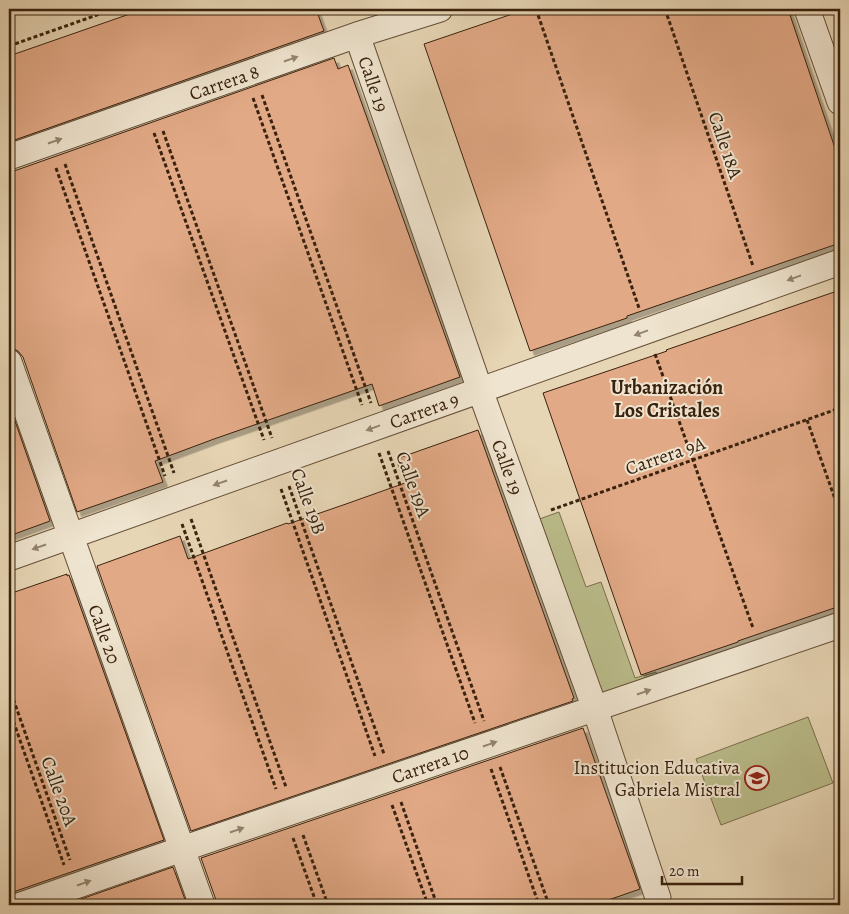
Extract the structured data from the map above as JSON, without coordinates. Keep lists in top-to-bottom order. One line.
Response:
{"streets":{"street":["Carrera 8","Calle 19","Carrera 9","Calle 20","Carrera 10"],"path":["Calle 18A","Carrera 9A","Calle 19A","Calle 19B","Calle 20A"]},"crossings":[["Carrera 8","Calle 19"],["Carrera 8","Calle 19A"],["Carrera 8","Calle 19B"],["Calle 19","Carrera 9"],["Calle 19","Carrera 9A"],["Calle 19","Carrera 10"],["Calle 18A","Carrera 9"],["Carrera 9","Calle 19A"],["Carrera 9","Calle 19B"],["Carrera 9","Calle 20"],["Calle 19A","Carrera 10"],["Calle 19B","Carrera 10"],["Calle 20","Carrera 10"],["Carrera 10","Calle 20A"]],"one_way":["Carrera 8","Carrera 9","Carrera 10"],"districts":["Urbanización Los Cristales"],"places":{"school or university":["Institucion Educativa Gabriela Mistral"]},"scale_bar":"20 m"}
